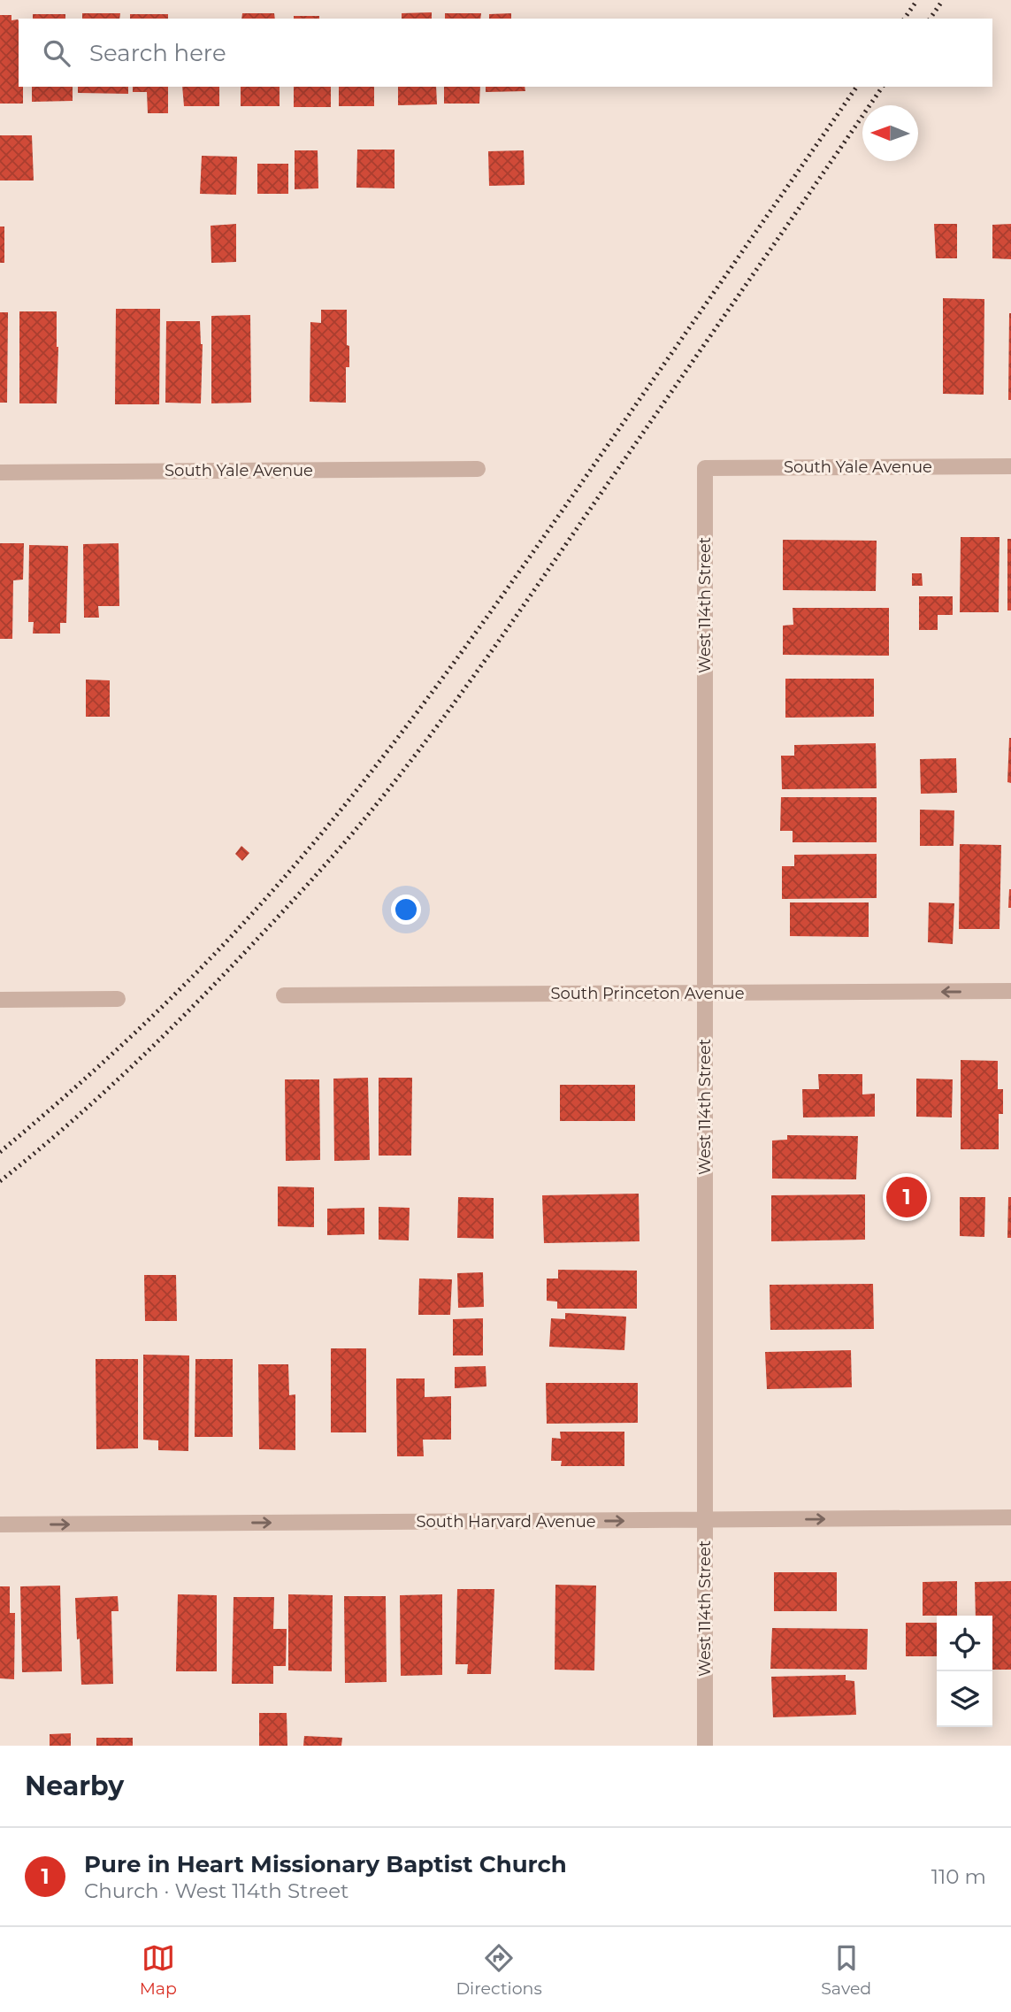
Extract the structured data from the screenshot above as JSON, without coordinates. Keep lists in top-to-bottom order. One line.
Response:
{"streets":{"street":["South Yale Avenue","West 114th Street","South Princeton Avenue","South Harvard Avenue"]},"crossings":[["South Yale Avenue","West 114th Street"],["West 114th Street","South Princeton Avenue"],["West 114th Street","South Harvard Avenue"]],"one_way":["South Princeton Avenue","South Harvard Avenue"],"north":"left","page":{"search":"Search here","pins":"1","heading":"Nearby","list":[{"mark":"1","name":"Pure in Heart Missionary Baptist Church","note":"Church · West 114th Street","value":"110 m"}],"nav":["Map","Directions","Saved"]}}
